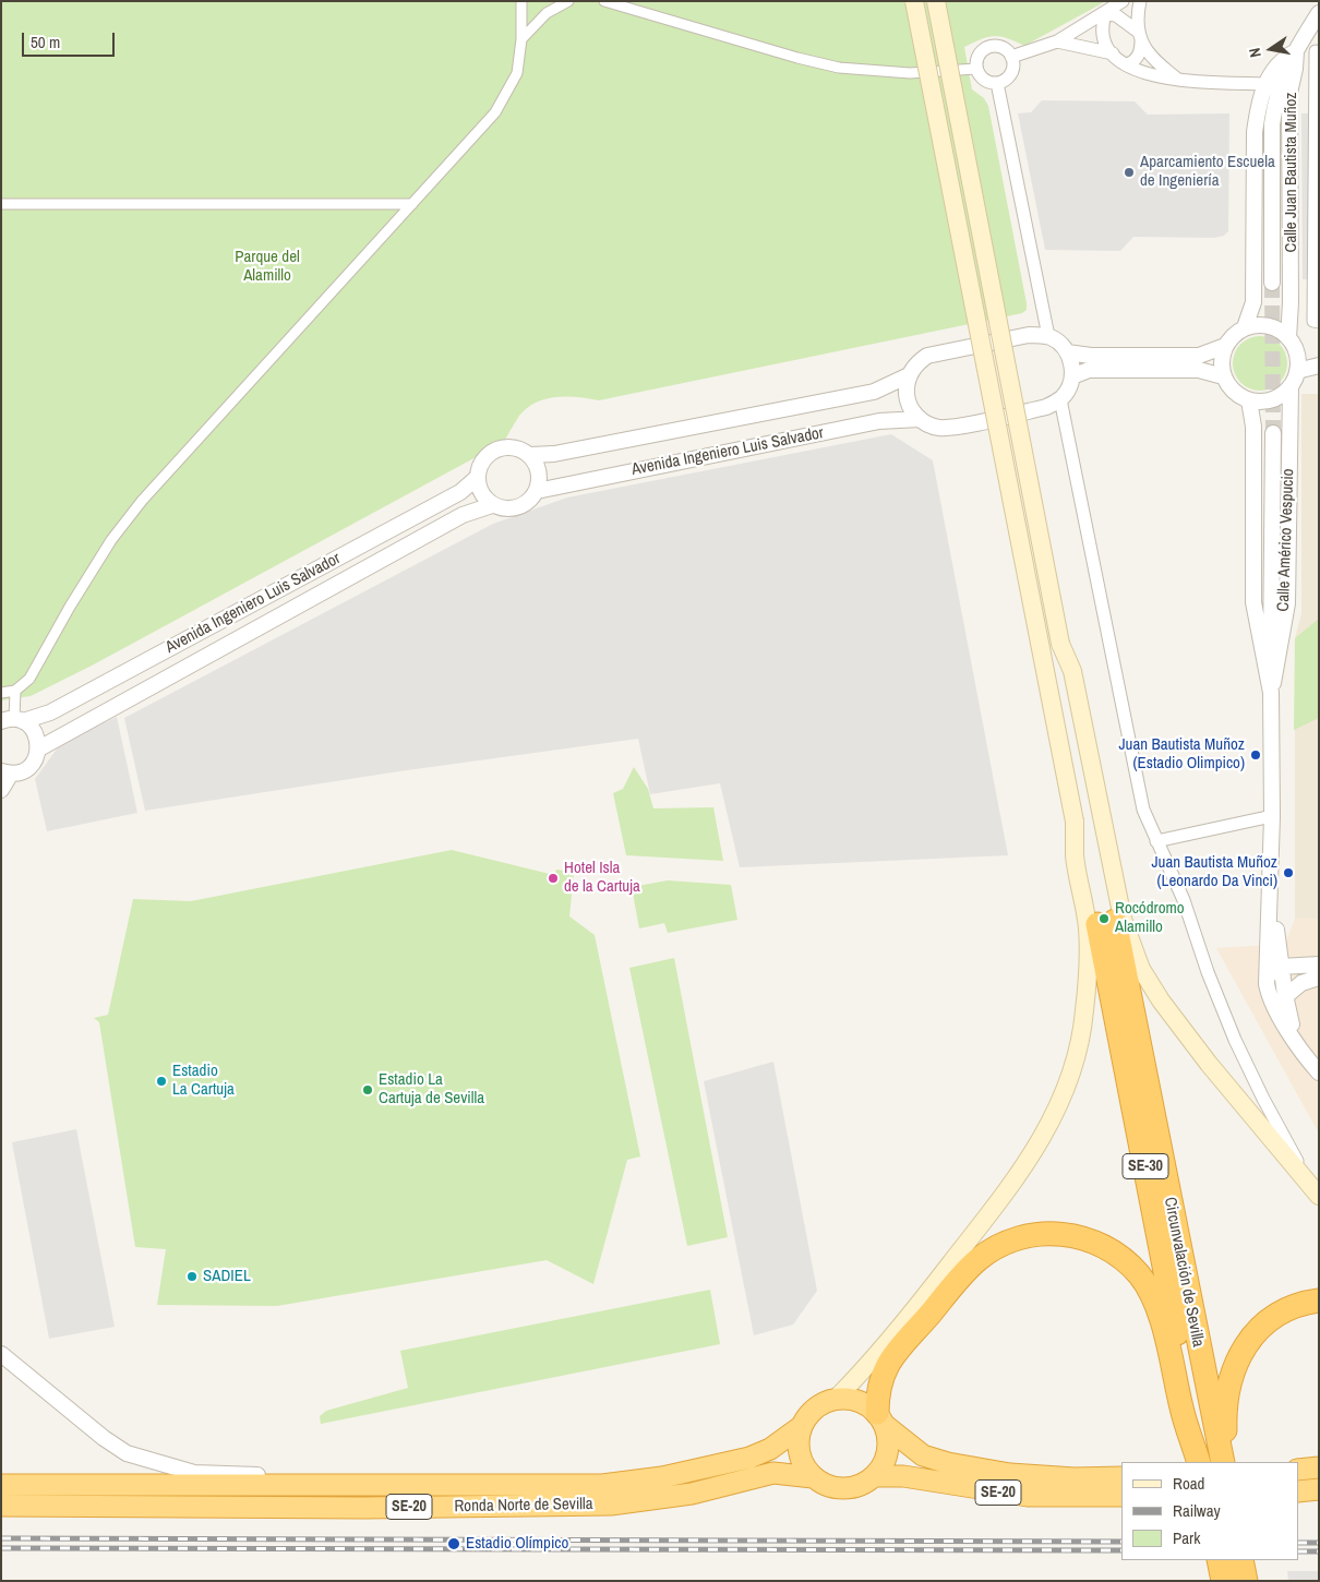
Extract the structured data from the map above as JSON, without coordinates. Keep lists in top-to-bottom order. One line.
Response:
{"streets":{"highway":["SE-30","Circunvalación de Sevilla","SE-20","Ronda Norte de Sevilla"],"street":["Calle Juan Bautista Muñoz","Avenida Ingeniero Luis Salvador","Calle Américo Vespucio"]},"crossings":[["Calle Juan Bautista Muñoz","Calle Américo Vespucio"],["SE-20","Ronda Norte de Sevilla"]],"parks":["Parque del Alamillo"],"places":["Aparcamiento Escuela de Ingeniería","Juan Bautista Muñoz (Estadio Olimpico)","Juan Bautista Muñoz (Leonardo Da Vinci)","Hotel Isla de la Cartuja","Rocódromo Alamillo","Estadio La Cartuja","Estadio La Cartuja de Sevilla","SADIEL","Estadio Olímpico"],"legend":["Road","Railway","Park"],"scale_bar":"50 m","north":"left"}
